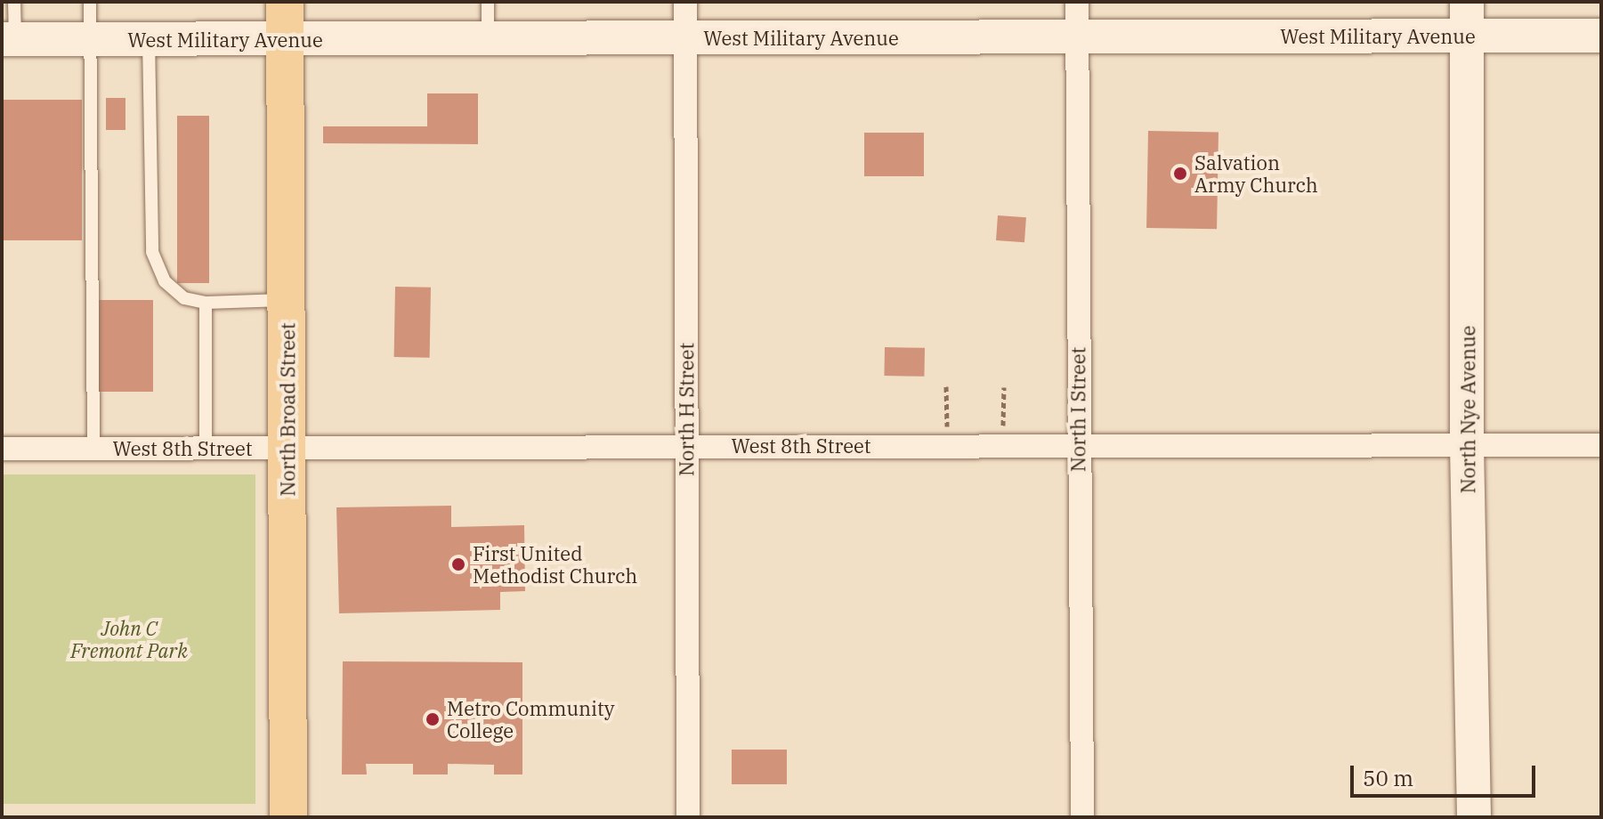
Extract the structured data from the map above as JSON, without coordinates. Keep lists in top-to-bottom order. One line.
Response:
{"streets":{"main road":["West Military Avenue","North Broad Street","North Nye Avenue"],"street":["North H Street","North I Street","West 8th Street"]},"crossings":[["West Military Avenue","North Broad Street"],["West Military Avenue","North H Street"],["West Military Avenue","North I Street"],["West Military Avenue","North Nye Avenue"],["North Broad Street","West 8th Street"],["North H Street","West 8th Street"],["North I Street","West 8th Street"],["North Nye Avenue","West 8th Street"]],"parks":["John C Fremont Park"],"places":["Salvation Army Church","First United Methodist Church","Metro Community College"],"scale_bar":"50 m"}
